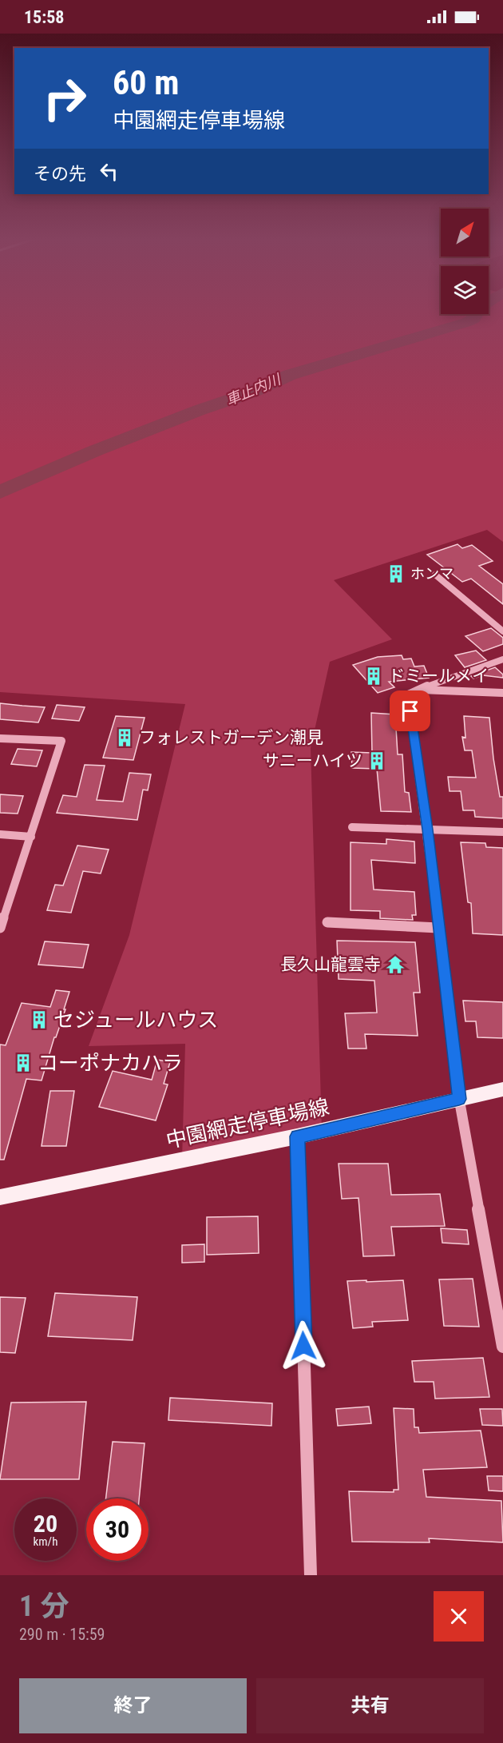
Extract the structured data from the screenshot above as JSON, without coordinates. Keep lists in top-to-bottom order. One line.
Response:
{"streets":{"main road":["中園網走停車場線"]},"water":["車止内川"],"places":{"building":["ホンマ","ドミールメイ","フォレストガーデン潮見","サニーハイツ","セジュールハウス","コーポナカハラ"],"temple":["長久山龍雲寺"]},"north":"top right","page":{"status":"15:58","turn":["60 m","中園網走停車場線"],"then":"その先","speed":"20 km/h","limit":"30","heading":["1 分","290 m · 15:59"],"buttons":["終了","共有"]}}
